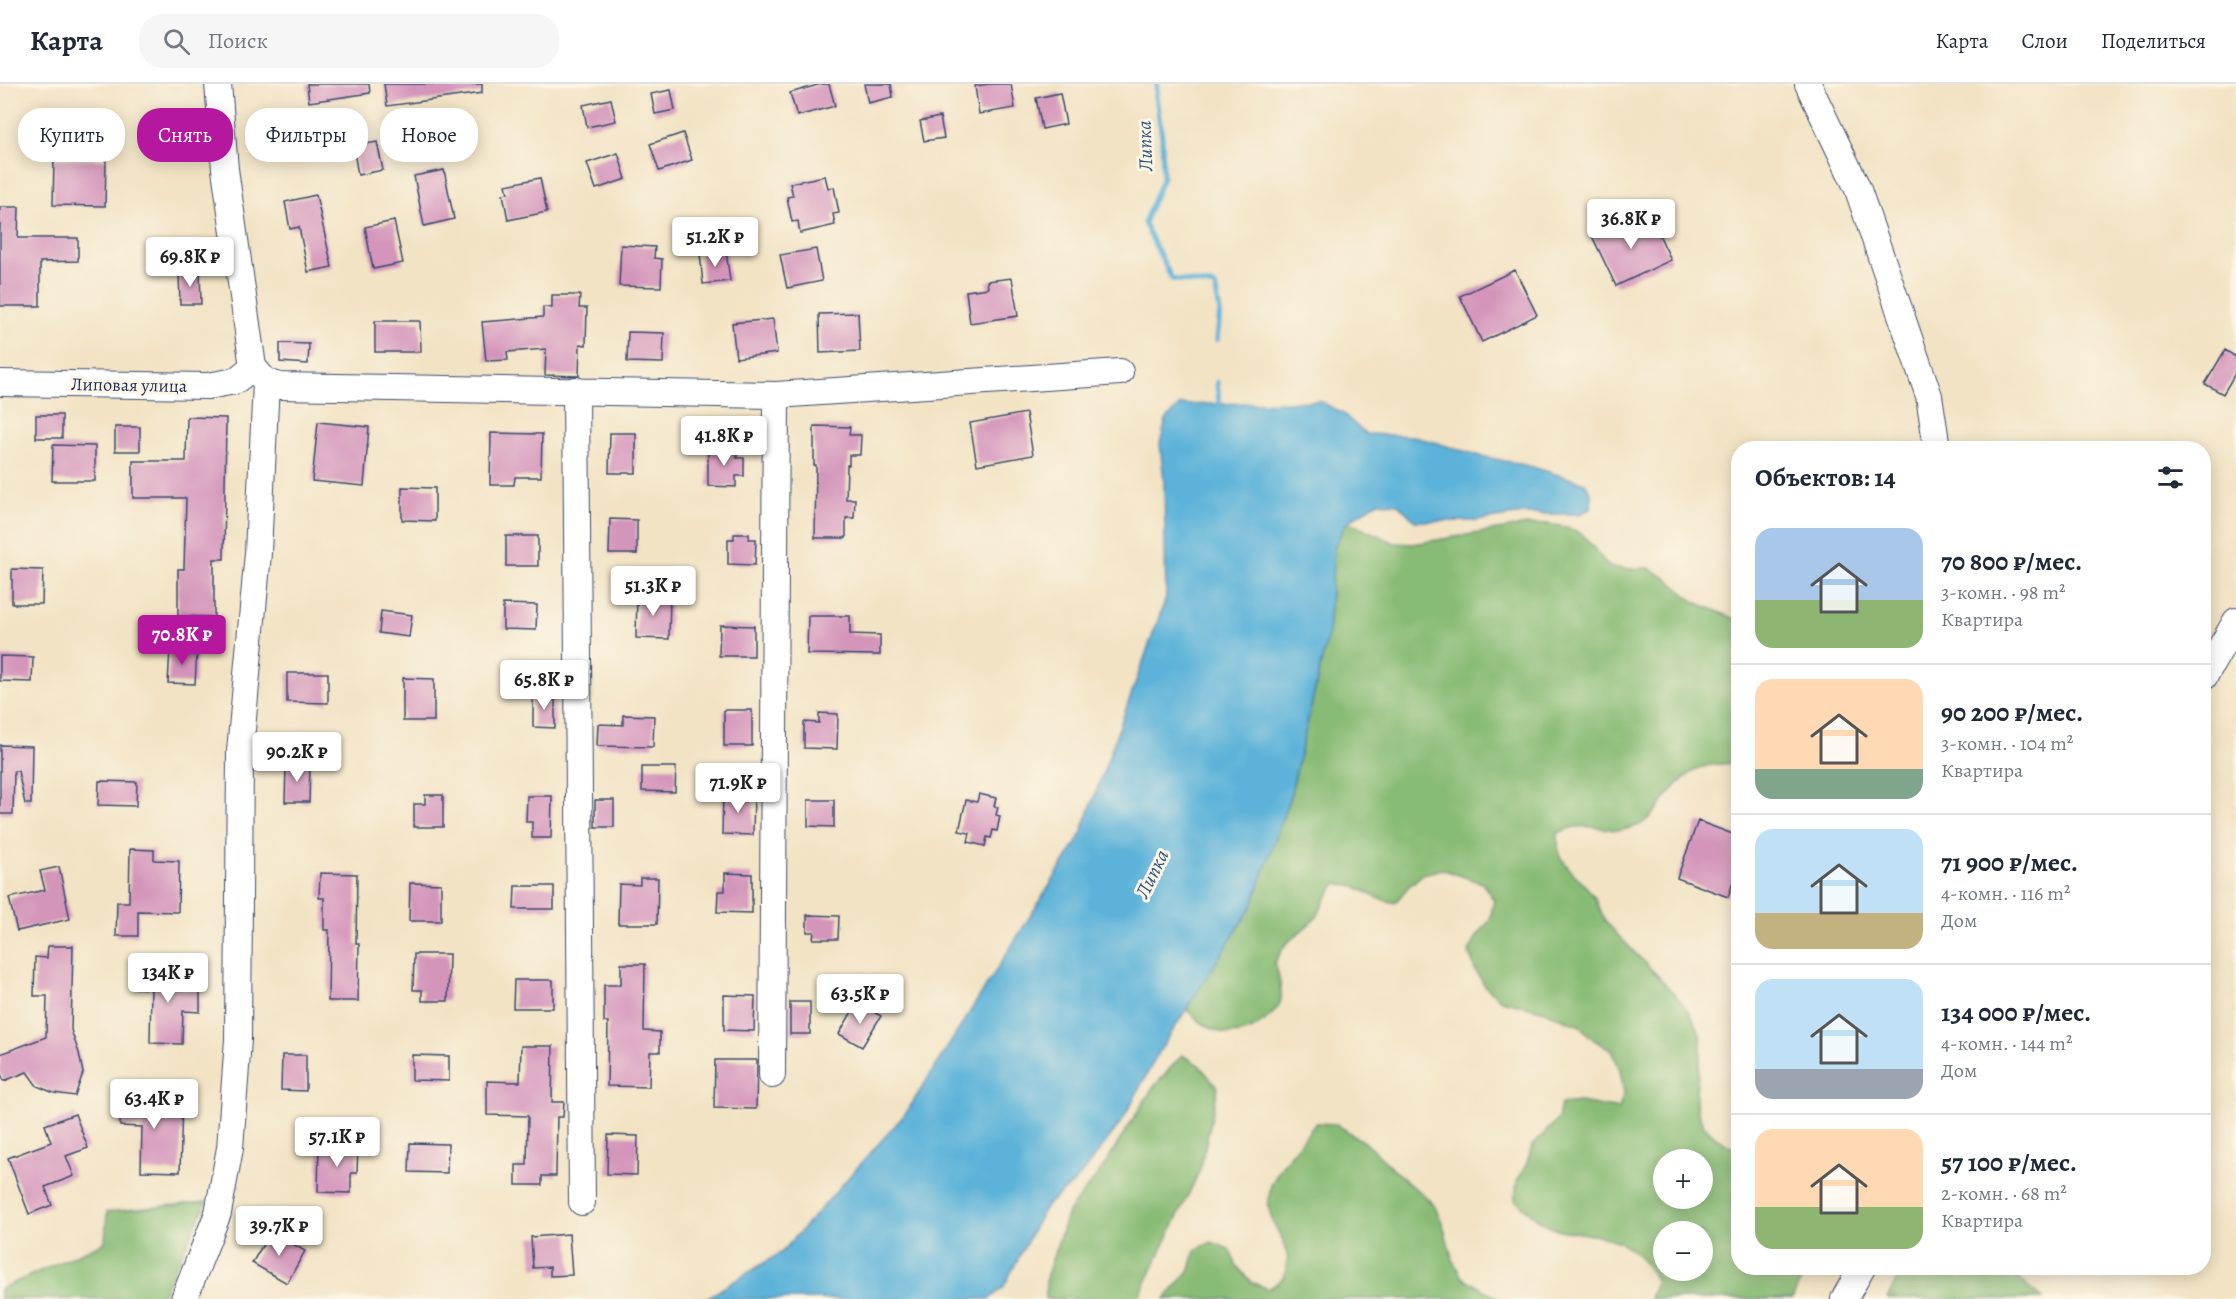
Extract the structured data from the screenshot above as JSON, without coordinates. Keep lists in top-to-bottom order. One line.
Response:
{"streets":{"street":["Липовая улица"]},"water":["Липка"],"page":{"header":"Карта","search":"Поиск","nav":["Карта","Слои","Поделиться"],"chip":["Купить","Снять","Фильтры","Новое"],"price":["36.8K ₽","51.2K ₽","69.8K ₽","41.8K ₽","51.3K ₽","70.8K ₽","65.8K ₽","90.2K ₽","71.9K ₽","134K ₽","63.5K ₽","63.4K ₽","57.1K ₽","39.7K ₽"],"heading":"Объектов: 14","list":[{"name":"70 800 ₽/мес.","note":"3-комн. · 98 m² · Квартира"},{"name":"90 200 ₽/мес.","note":"3-комн. · 104 m² · Квартира"},{"name":"71 900 ₽/мес.","note":"4-комн. · 116 m² · Дом"},{"name":"134 000 ₽/мес.","note":"4-комн. · 144 m² · Дом"},{"name":"57 100 ₽/мес.","note":"2-комн. · 68 m² · Квартира"}],"map_buttons":["+","−"]}}
